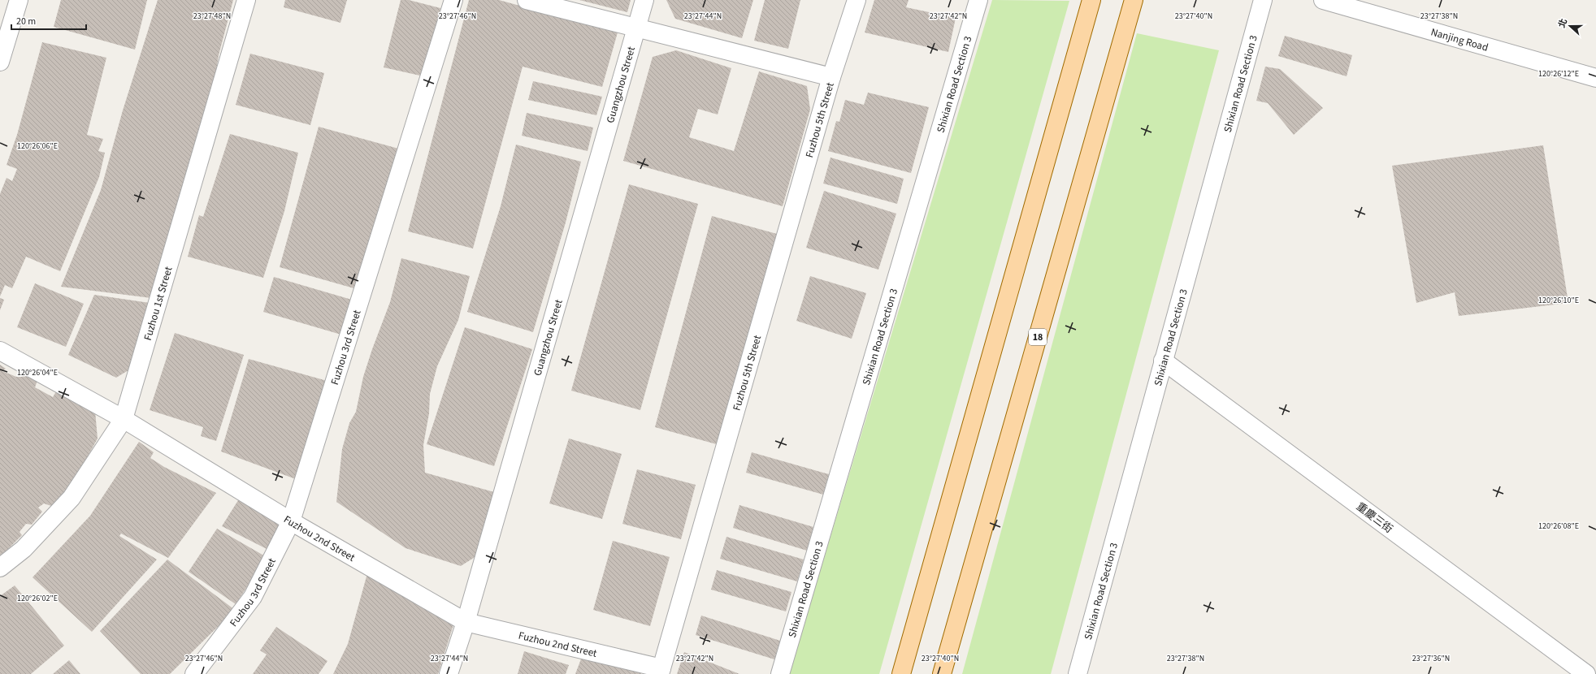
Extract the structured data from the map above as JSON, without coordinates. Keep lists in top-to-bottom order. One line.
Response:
{"streets":{"main road":["18"],"street":["Nanjing Road","Shixian Road Section 3","Guangzhou Street","Fuzhou 5th Street","Fuzhou 1st Street","Fuzhou 3rd Street","重慶三街","Fuzhou 2nd Street"]},"crossings":[["Shixian Road Section 3","重慶三街"],["Guangzhou Street","Fuzhou 5th Street"],["Guangzhou Street","Fuzhou 2nd Street"],["Fuzhou 5th Street","Fuzhou 2nd Street"],["Fuzhou 1st Street","Fuzhou 2nd Street"],["Fuzhou 3rd Street","Fuzhou 2nd Street"]],"scale_bar":"20 m","north":"left","coordinates":["23°27'48\"N","23°27'46\"N","23°27'44\"N","23°27'42\"N","23°27'40\"N","23°27'38\"N","120°26'12\"E","120°26'06\"E","120°26'10\"E","120°26'04\"E","120°26'08\"E","120°26'02\"E","23°27'36\"N"]}
